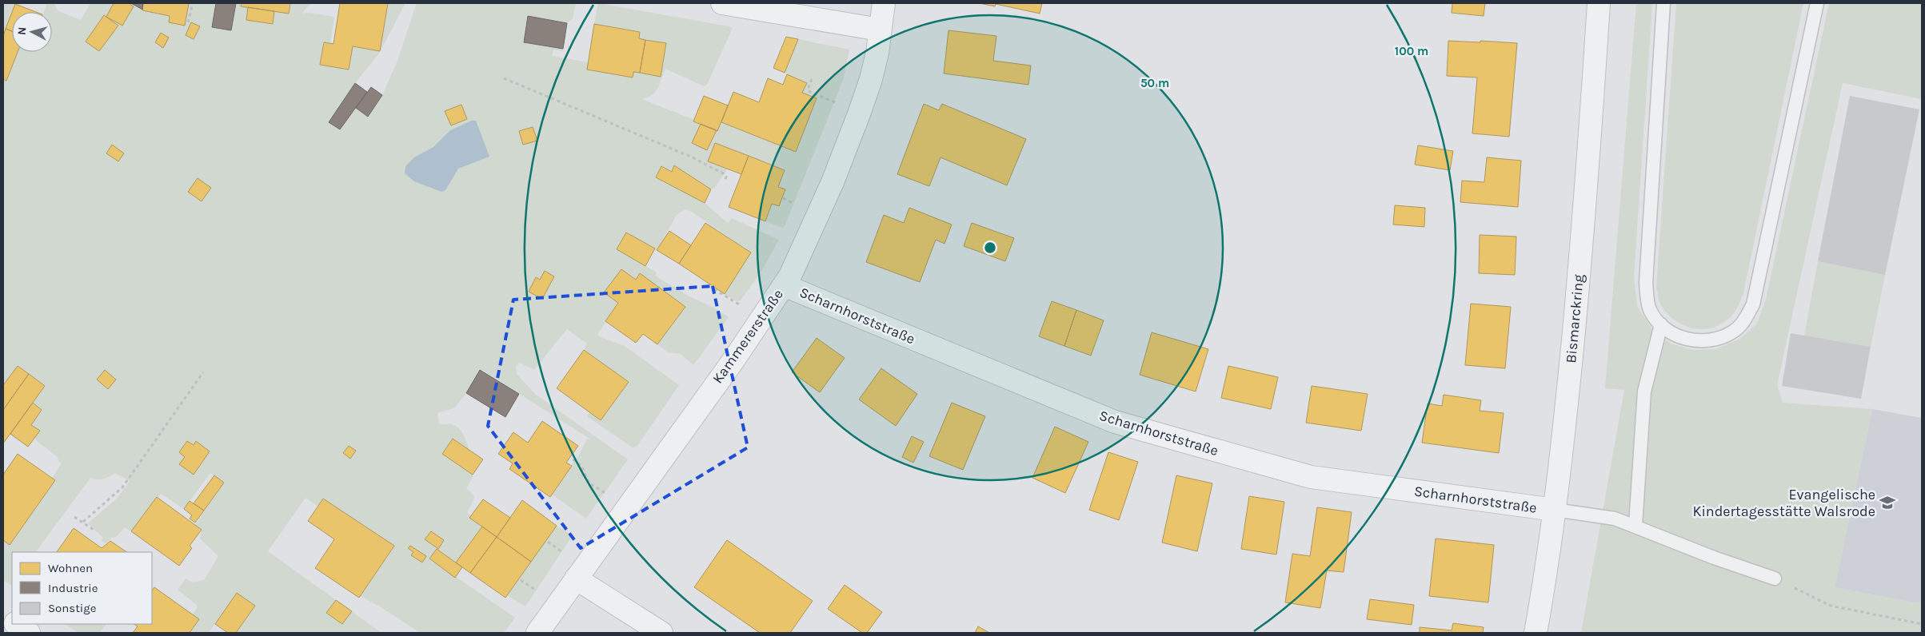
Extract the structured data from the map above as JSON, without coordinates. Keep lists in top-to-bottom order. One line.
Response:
{"streets":{"street":["Scharnhorststraße","Bismarckring","Kammererstraße"]},"crossings":[["Scharnhorststraße","Bismarckring"],["Scharnhorststraße","Kammererstraße"]],"places":{"school or university":["Evangelische Kindertagesstätte Walsrode"]},"legend":["Wohnen","Industrie","Sonstige"],"north":"left","rings":["100 m","50 m"]}
